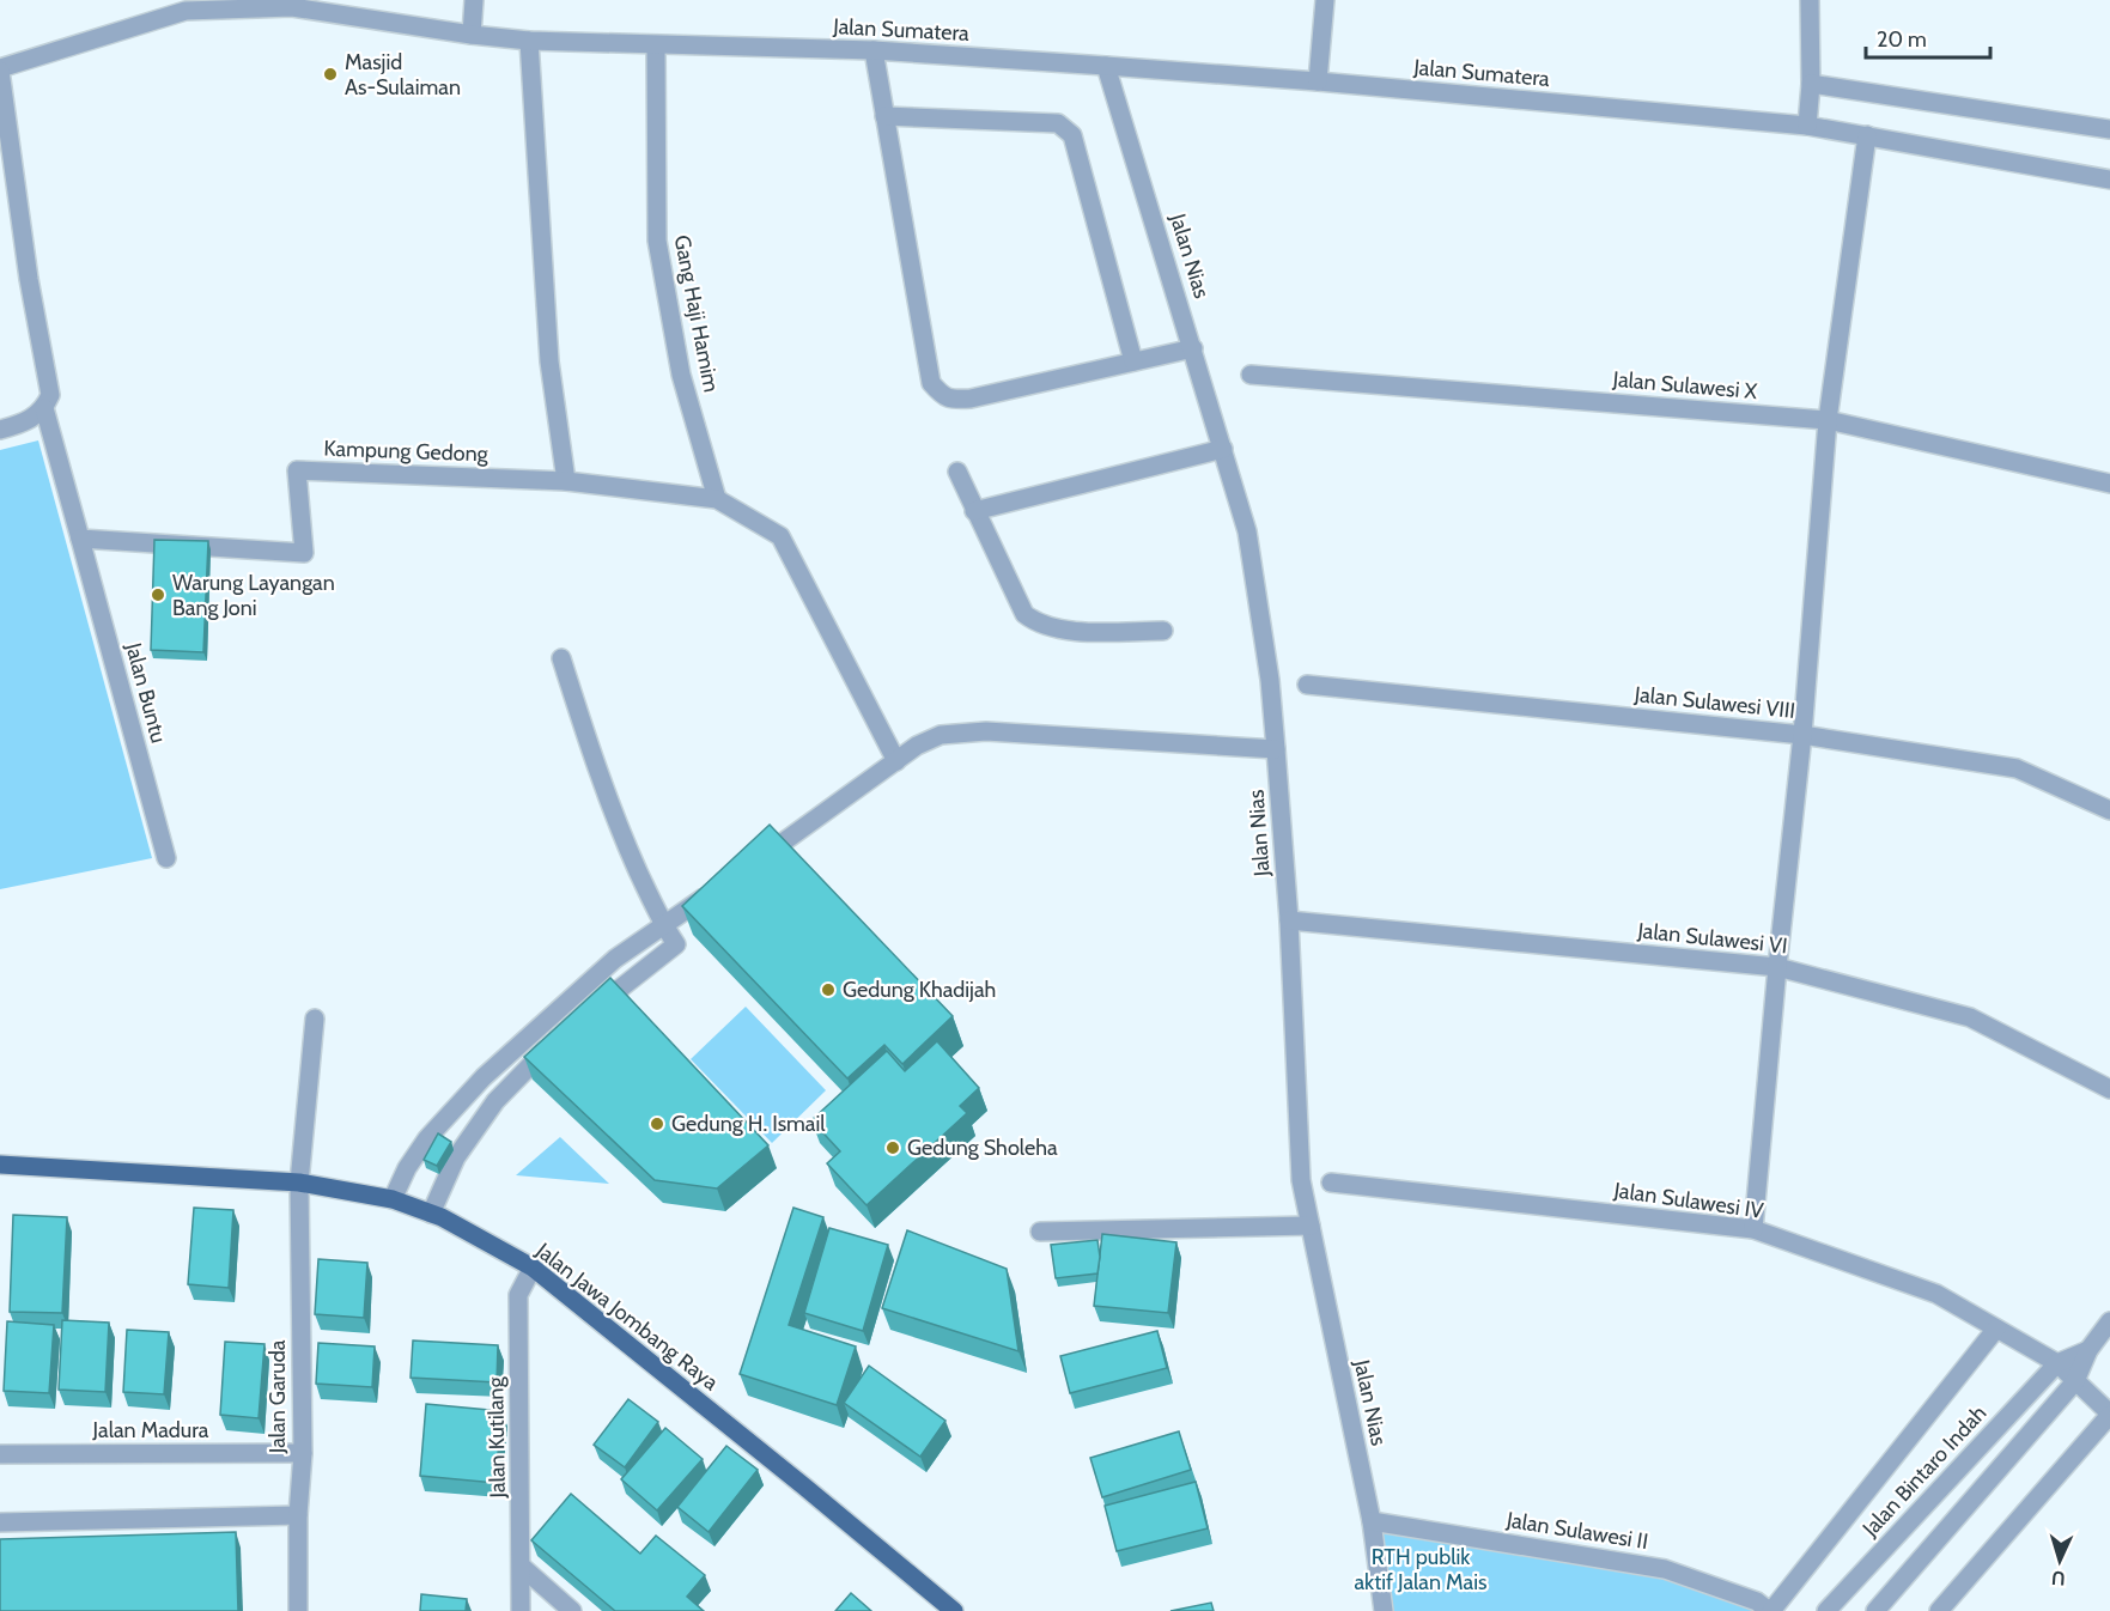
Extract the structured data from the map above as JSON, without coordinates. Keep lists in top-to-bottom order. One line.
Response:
{"streets":{"main road":["Jalan Jawa Jombang Raya"],"street":["Jalan Sumatera","Jalan Nias","Gang Haji Hamim","Jalan Sulawesi X","Kampung Gedong","Jalan Buntu","Jalan Sulawesi VIII","Jalan Sulawesi VI","Jalan Sulawesi IV","Jalan Garuda","Jalan Madura","Jalan Kutilang","Jalan Bintaro Indah","Jalan Sulawesi II"]},"crossings":[["Jalan Sumatera","Jalan Nias"],["Jalan Sumatera","Gang Haji Hamim"],["Jalan Nias","Jalan Sulawesi VI"],["Jalan Nias","Jalan Sulawesi II"],["Gang Haji Hamim","Kampung Gedong"],["Kampung Gedong","Jalan Buntu"],["Jalan Sulawesi IV","Jalan Bintaro Indah"],["Jalan Jawa Jombang Raya","Jalan Garuda"],["Jalan Jawa Jombang Raya","Jalan Kutilang"],["Jalan Garuda","Jalan Madura"]],"parks":["RTH publik aktif Jalan Mais"],"places":["Masjid As-Sulaiman","Warung Layangan Bang Joni","Gedung Khadijah","Gedung H. Ismail","Gedung Sholeha"],"scale_bar":"20 m","north":"bottom"}
